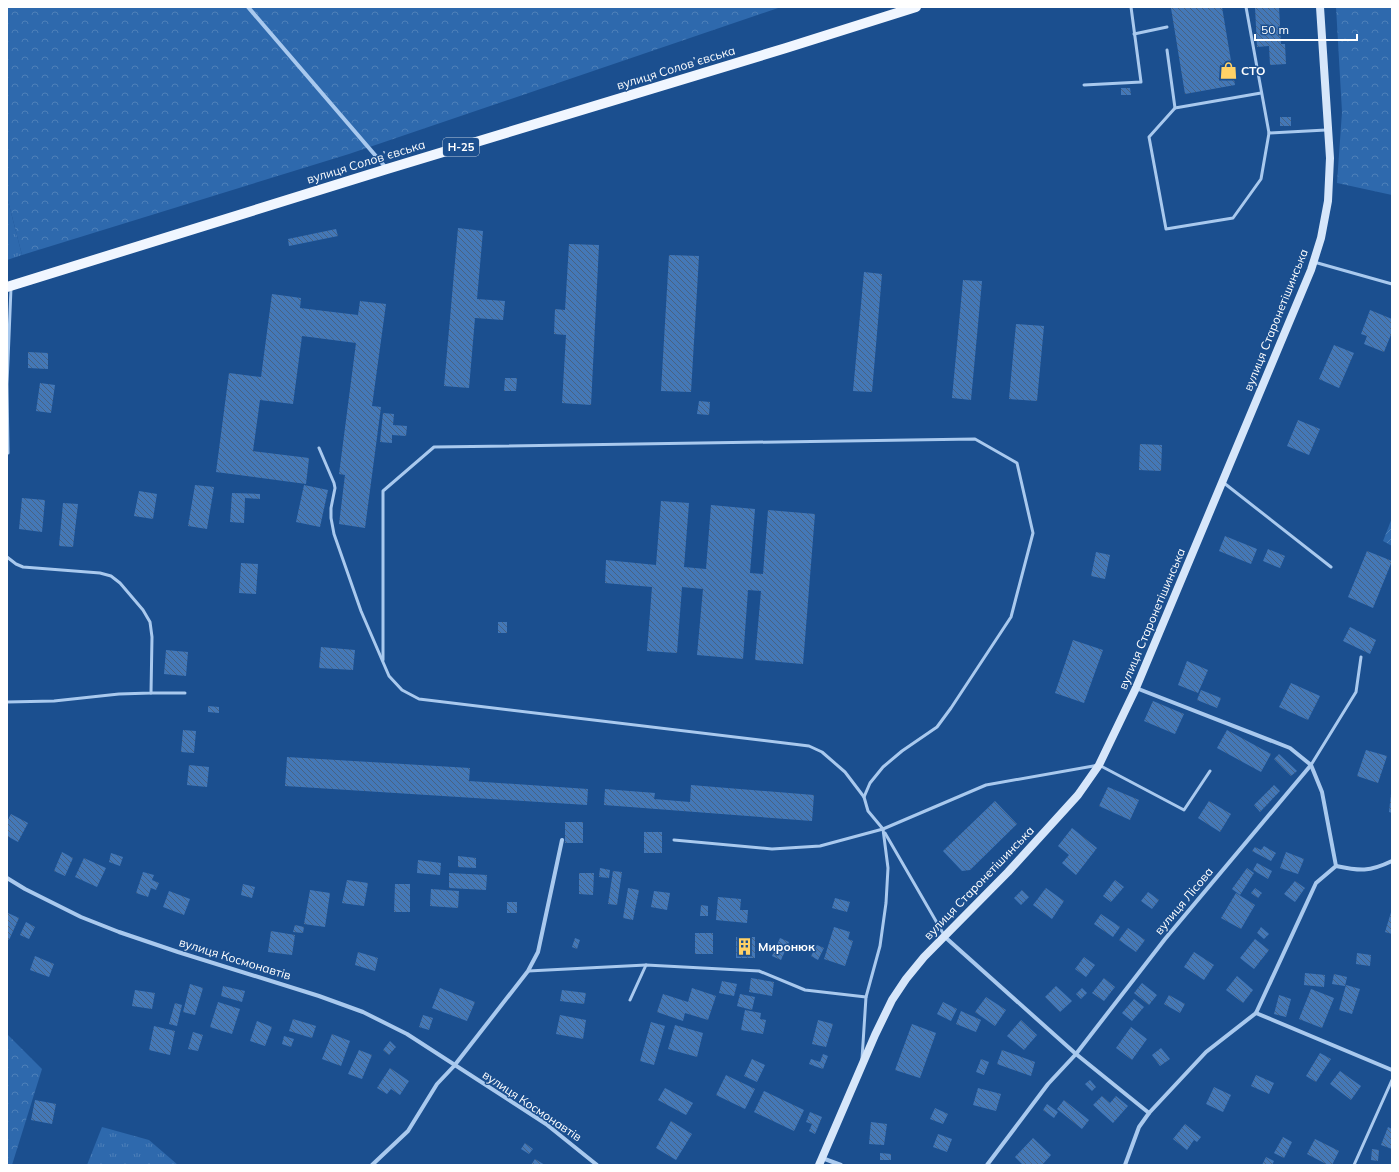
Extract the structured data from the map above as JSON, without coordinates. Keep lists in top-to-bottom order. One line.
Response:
{"streets":{"main road":["вулиця Соловʼєвська","Н-25","вулиця Старонетішинська"],"street":["вулиця Лісова","вулиця Космонавтів"]},"places":{"shop":["СТО"],"building":["Миронюк"]},"scale_bar":"50 m"}
